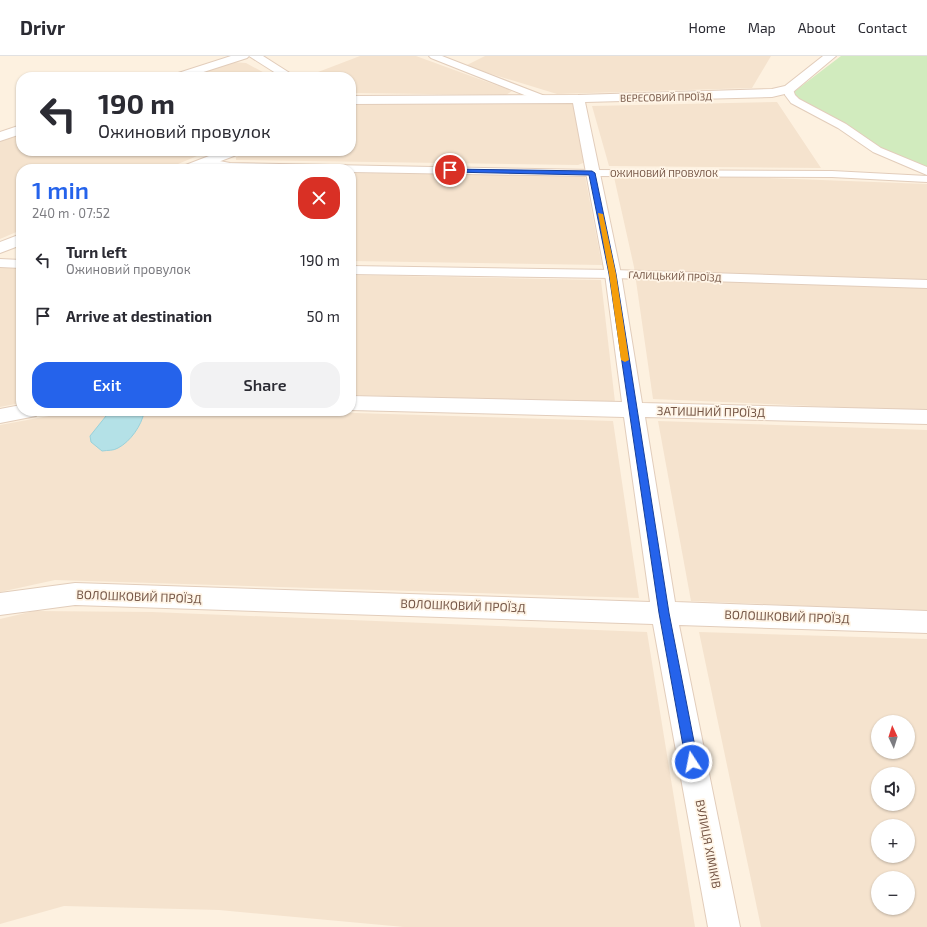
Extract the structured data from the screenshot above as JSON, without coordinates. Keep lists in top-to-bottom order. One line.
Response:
{"streets":{"street":["ВЕРЕСОВИЙ ПРОЇЗД","ЗАТИШНИЙ ПРОЇЗД","ВОЛОШКОВИЙ ПРОЇЗД","ВУЛИЦЯ ХІМІКІВ"],"lane":["ОЖИНОВИЙ ПРОВУЛОК","ГАЛИЦЬКИЙ ПРОЇЗД"]},"crossings":[["ВЕРЕСОВИЙ ПРОЇЗД","ВУЛИЦЯ ХІМІКІВ"],["ОЖИНОВИЙ ПРОВУЛОК","ВУЛИЦЯ ХІМІКІВ"],["ГАЛИЦЬКИЙ ПРОЇЗД","ВУЛИЦЯ ХІМІКІВ"],["ЗАТИШНИЙ ПРОЇЗД","ВУЛИЦЯ ХІМІКІВ"],["ВОЛОШКОВИЙ ПРОЇЗД","ВУЛИЦЯ ХІМІКІВ"]],"north":"top","page":{"header":"Drivr","nav":["Home","Map","About","Contact"],"turn":["190 m","Ожиновий провулок"],"heading":["1 min","240 m · 07:52"],"list":[{"name":"Turn left","note":"Ожиновий провулок","value":"190 m"},{"name":"Arrive at destination","value":"50 m"}],"buttons":["Exit","Share"],"map_buttons":["+","−"]}}
